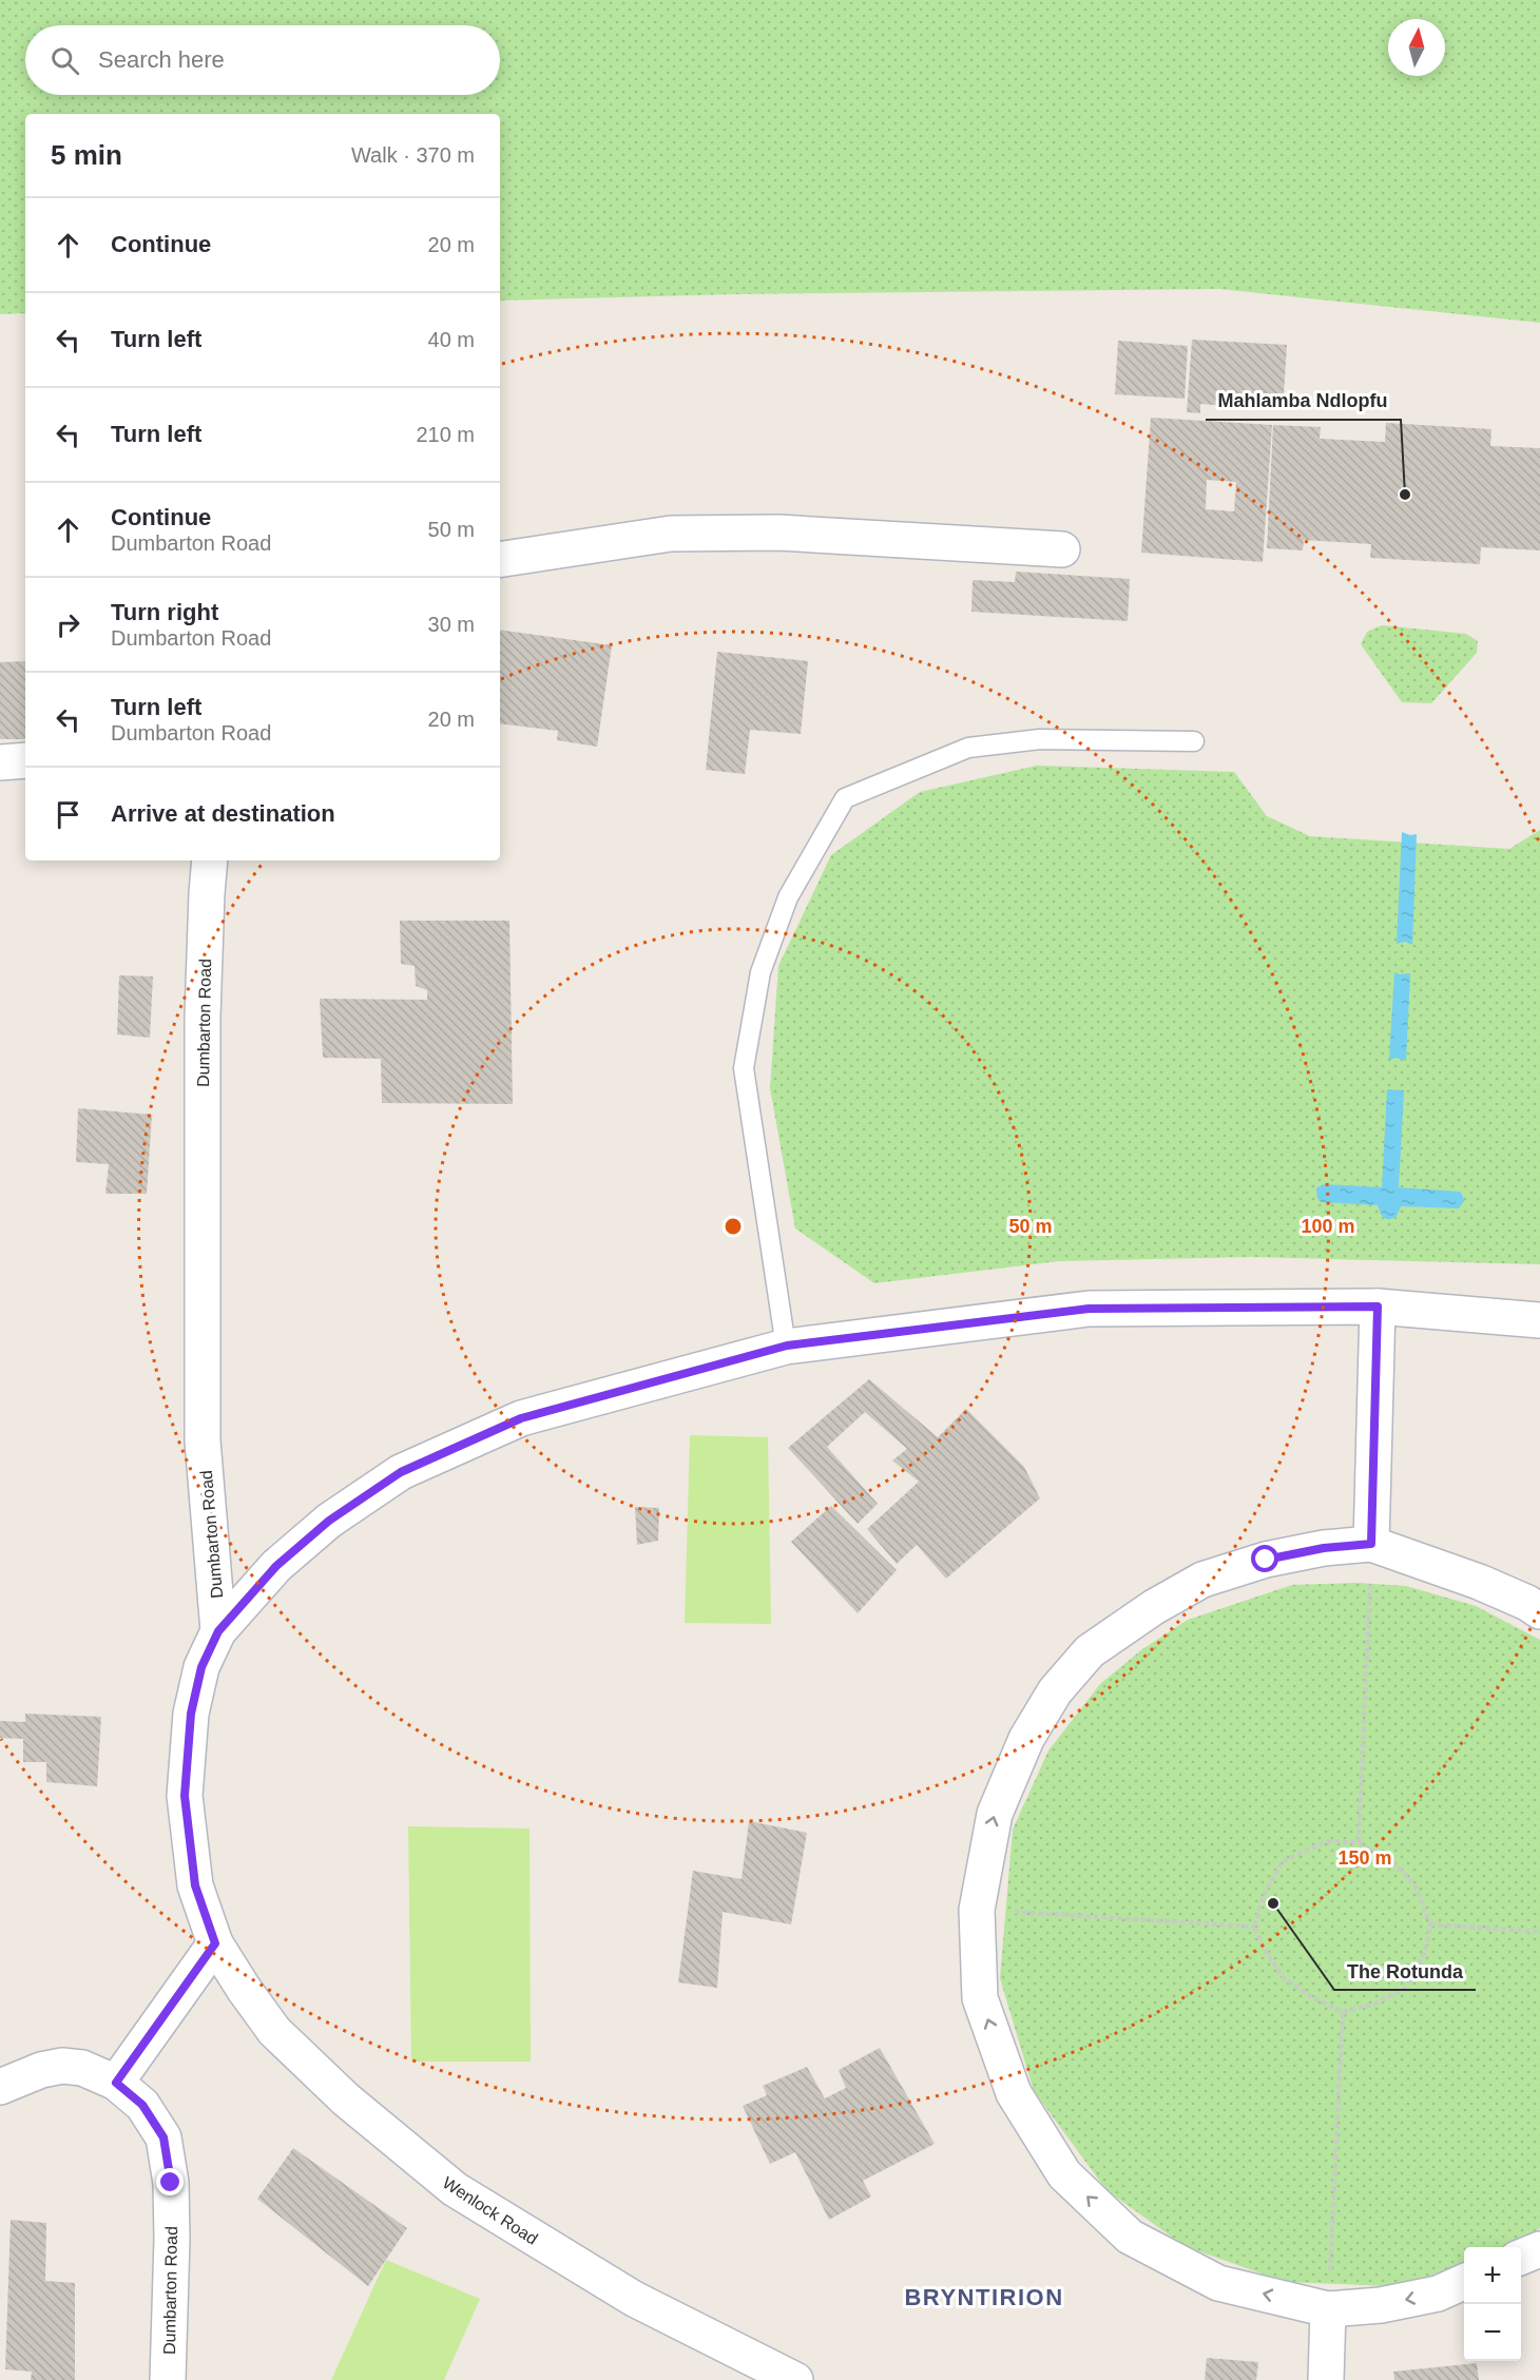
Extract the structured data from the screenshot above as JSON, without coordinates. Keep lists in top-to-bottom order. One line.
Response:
{"streets":{"street":["Dumbarton Road","Wenlock Road"]},"crossings":[["Dumbarton Road","Wenlock Road"]],"districts":["BRYNTIRION"],"places":["Mahlamba Ndlopfu","The Rotunda"],"north":"top","page":{"search":"Search here","heading":["5 min","Walk · 370 m"],"list":[["Continue","20 m"],["Turn left","40 m"],["Turn left","210 m"],["Continue","Dumbarton Road","50 m"],["Turn right","Dumbarton Road","30 m"],["Turn left","Dumbarton Road","20 m"],"Arrive at destination"],"map_buttons":["+","−"]},"rings":["50 m","100 m","150 m"]}
